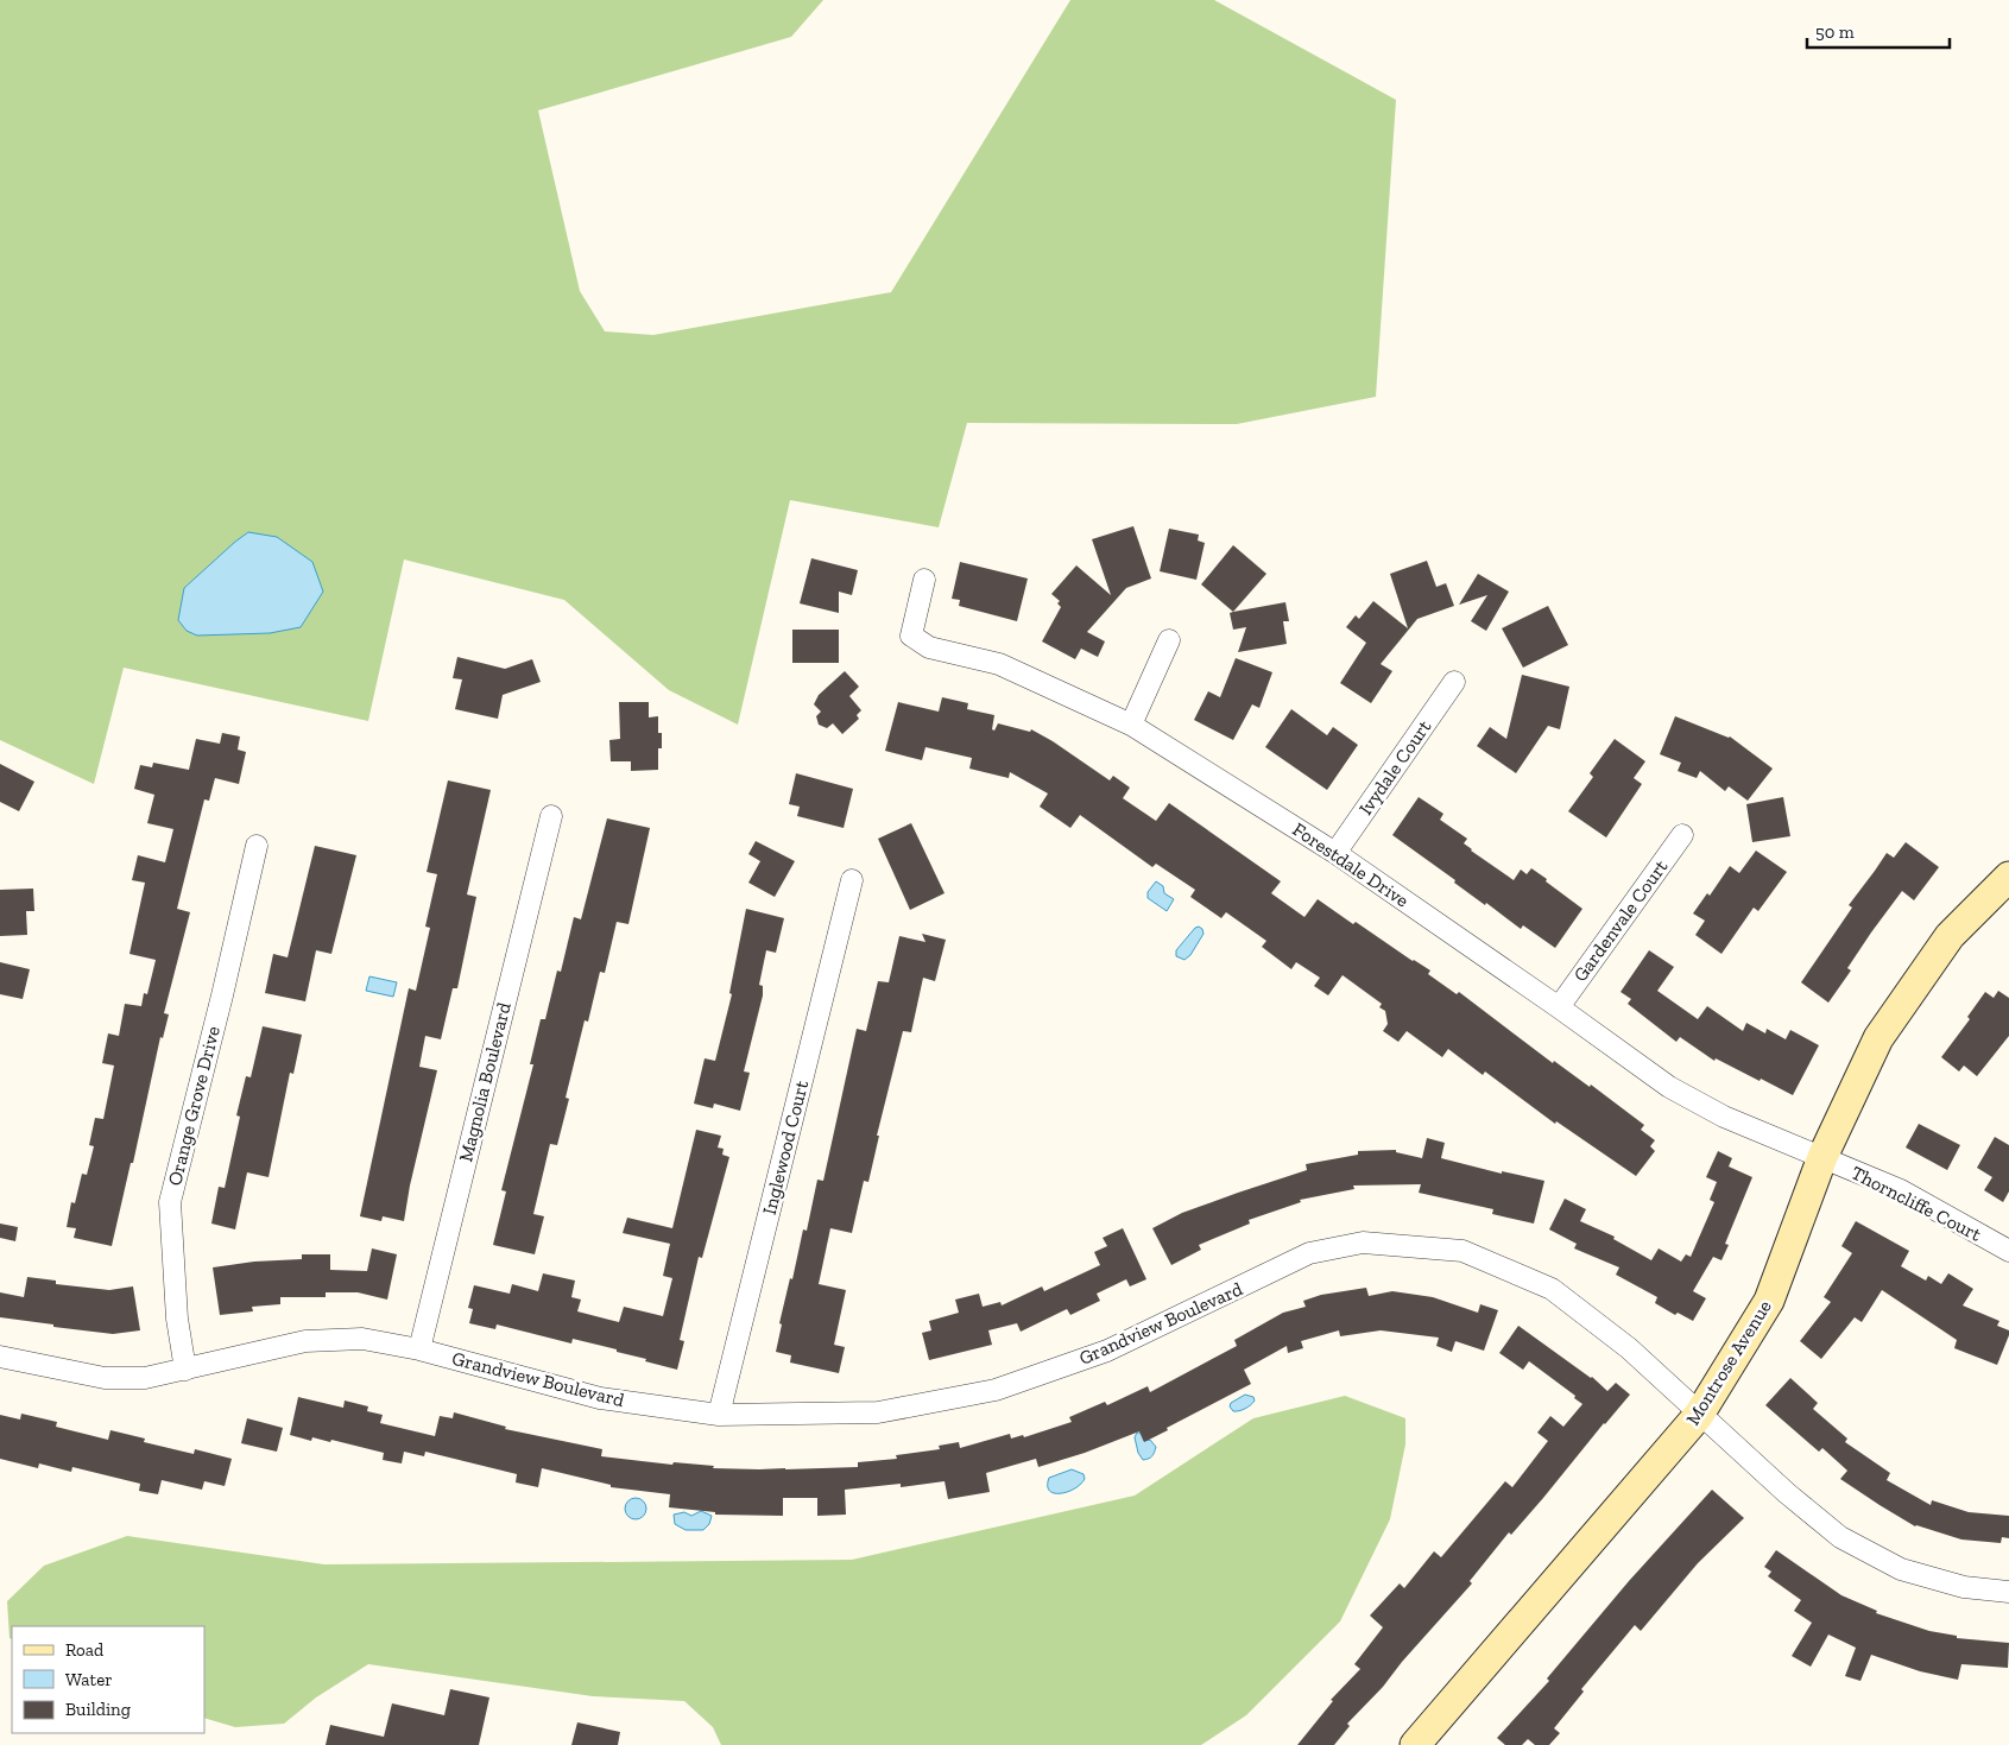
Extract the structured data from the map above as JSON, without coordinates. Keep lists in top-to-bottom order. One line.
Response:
{"streets":{"street":["Ivydale Court","Forestdale Drive","Gardenvale Court","Magnolia Boulevard","Orange Grove Drive","Inglewood Court","Thorncliffe Court","Grandview Boulevard","Montrose Avenue"]},"crossings":[["Ivydale Court","Forestdale Drive"],["Forestdale Drive","Gardenvale Court"],["Forestdale Drive","Thorncliffe Court"],["Forestdale Drive","Montrose Avenue"],["Magnolia Boulevard","Grandview Boulevard"],["Orange Grove Drive","Grandview Boulevard"],["Inglewood Court","Grandview Boulevard"],["Thorncliffe Court","Montrose Avenue"],["Grandview Boulevard","Montrose Avenue"]],"legend":["Road","Water","Building"],"scale_bar":"50 m"}
